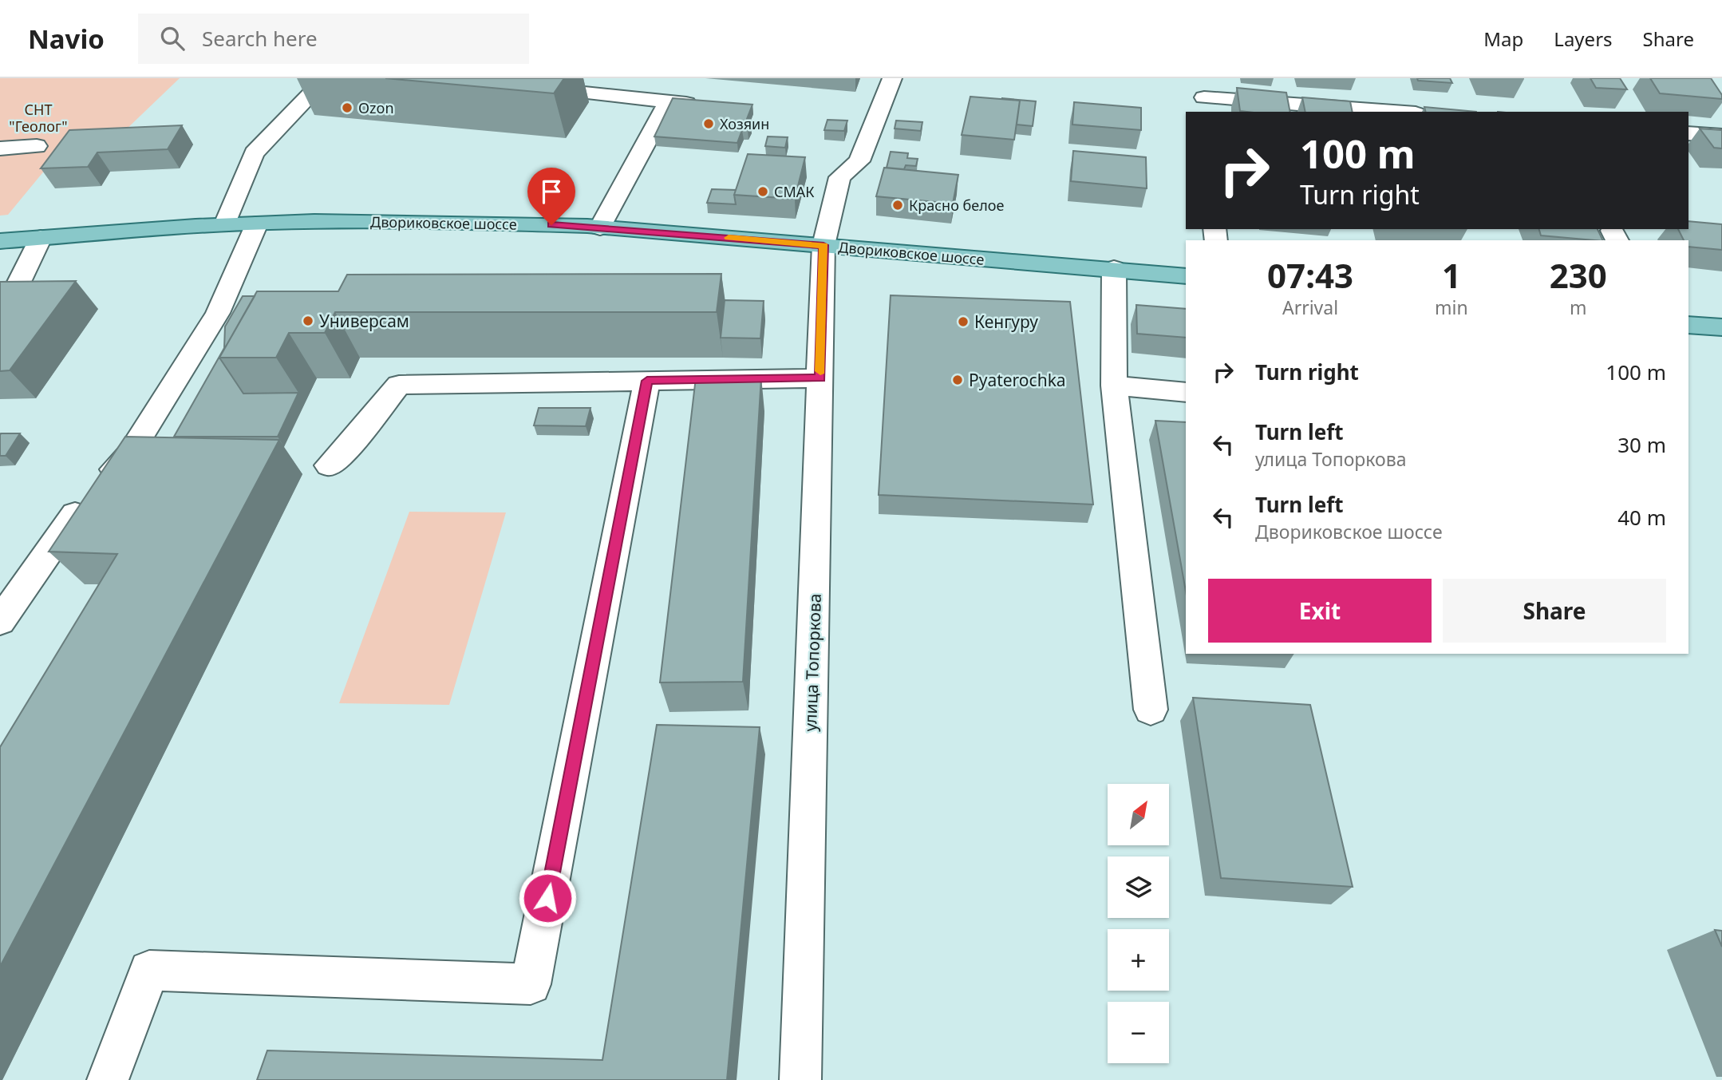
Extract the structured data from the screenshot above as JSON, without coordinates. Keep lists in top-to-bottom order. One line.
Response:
{"streets":{"main road":["Двориковское шоссе"],"street":["улица Топоркова"]},"crossings":[["Двориковское шоссе","улица Топоркова"]],"parks":["СНТ \"Геолог\""],"places":["Ozon","Хозяин","СМАК","Красно белое","Универсам","Кенгуру","Pyaterochka"],"north":"top right","page":{"header":"Navio","search":"Search here","nav":["Map","Layers","Share"],"turn":["100 m","Turn right"],"eta":["07:43","Arrival","1","min","230","m"],"list":[{"name":"Turn right","value":"100 m"},{"name":"Turn left","note":"улица Топоркова","value":"30 m"},{"name":"Turn left","note":"Двориковское шоссе","value":"40 m"}],"buttons":["Exit","Share"],"map_buttons":["+","−"]}}
